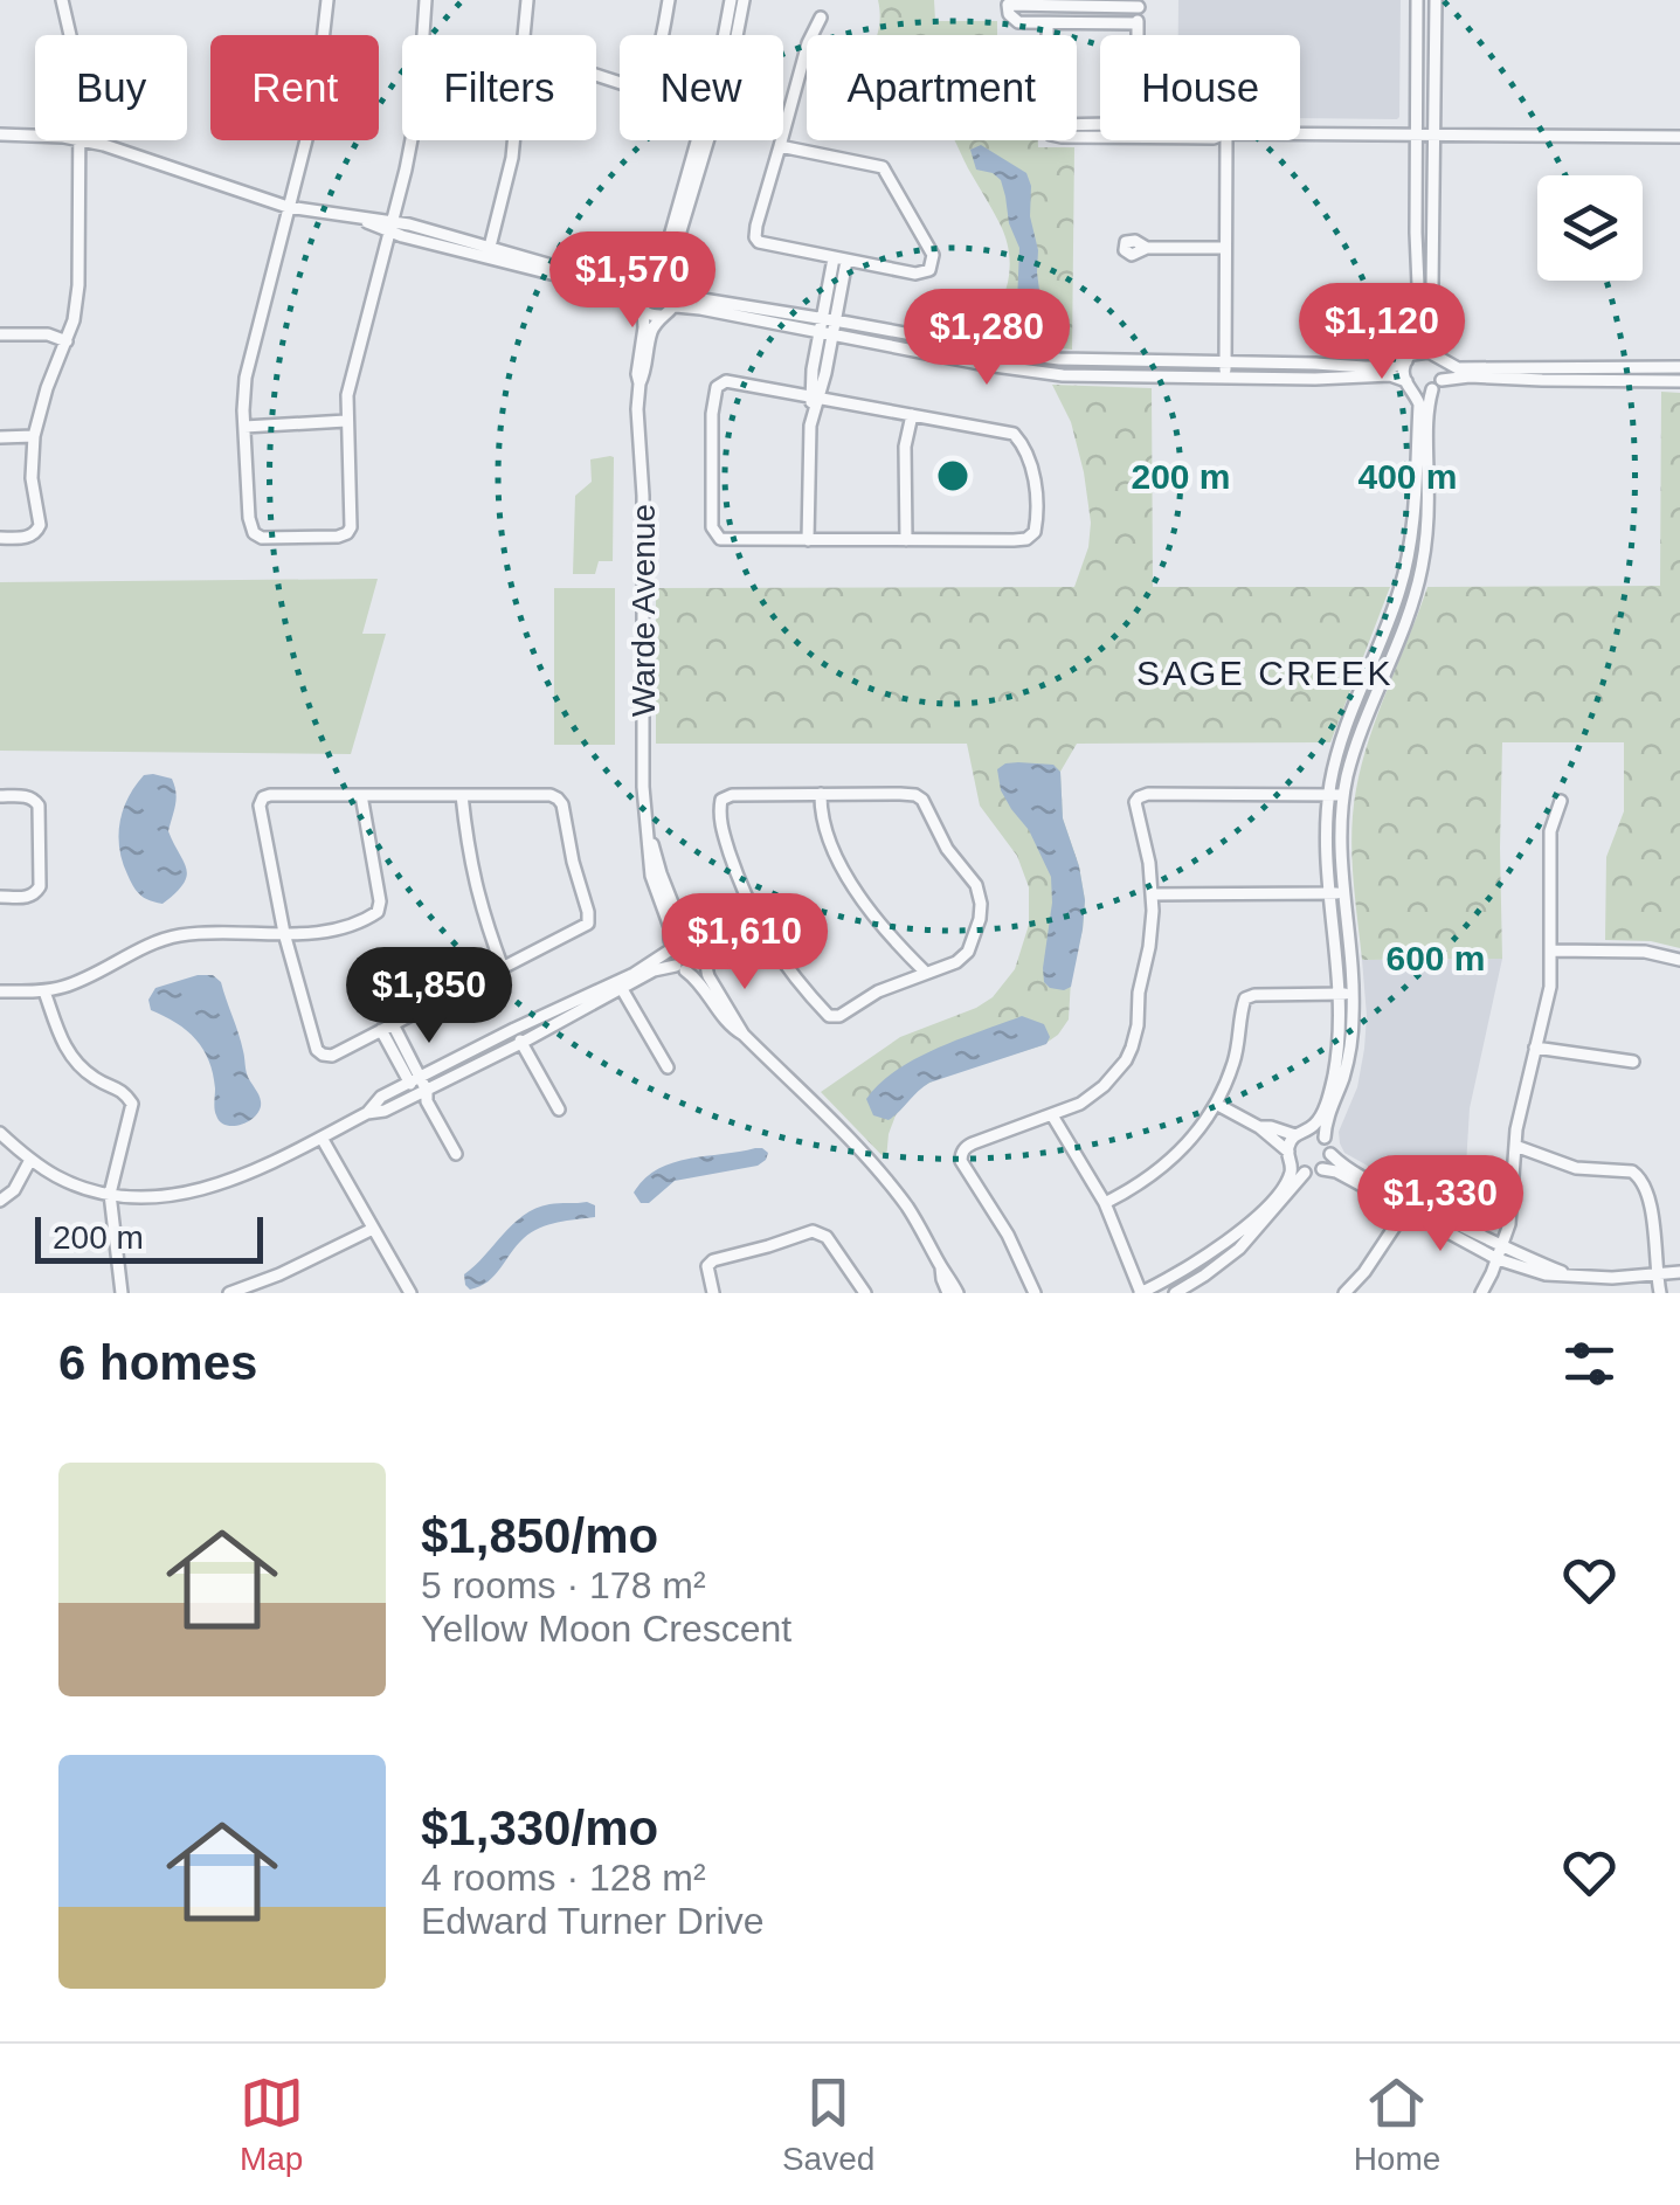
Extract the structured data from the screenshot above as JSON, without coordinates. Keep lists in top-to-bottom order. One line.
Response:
{"streets":{"street":["Warde Avenue"]},"districts":["SAGE CREEK"],"scale_bar":"200 m","page":{"chip":["Buy","Rent","Filters","New","Apartment","House"],"price":["$1,570","$1,120","$1,280","$1,610","$1,850","$1,330"],"scale":"200 m","heading":"6 homes","list":[{"name":"$1,850/mo","note":"5 rooms · 178 m² · Yellow Moon Crescent"},{"name":"$1,330/mo","note":"4 rooms · 128 m² · Edward Turner Drive"}],"tabs":["Map","Saved","Home"]},"rings":["200 m","400 m","600 m"]}
